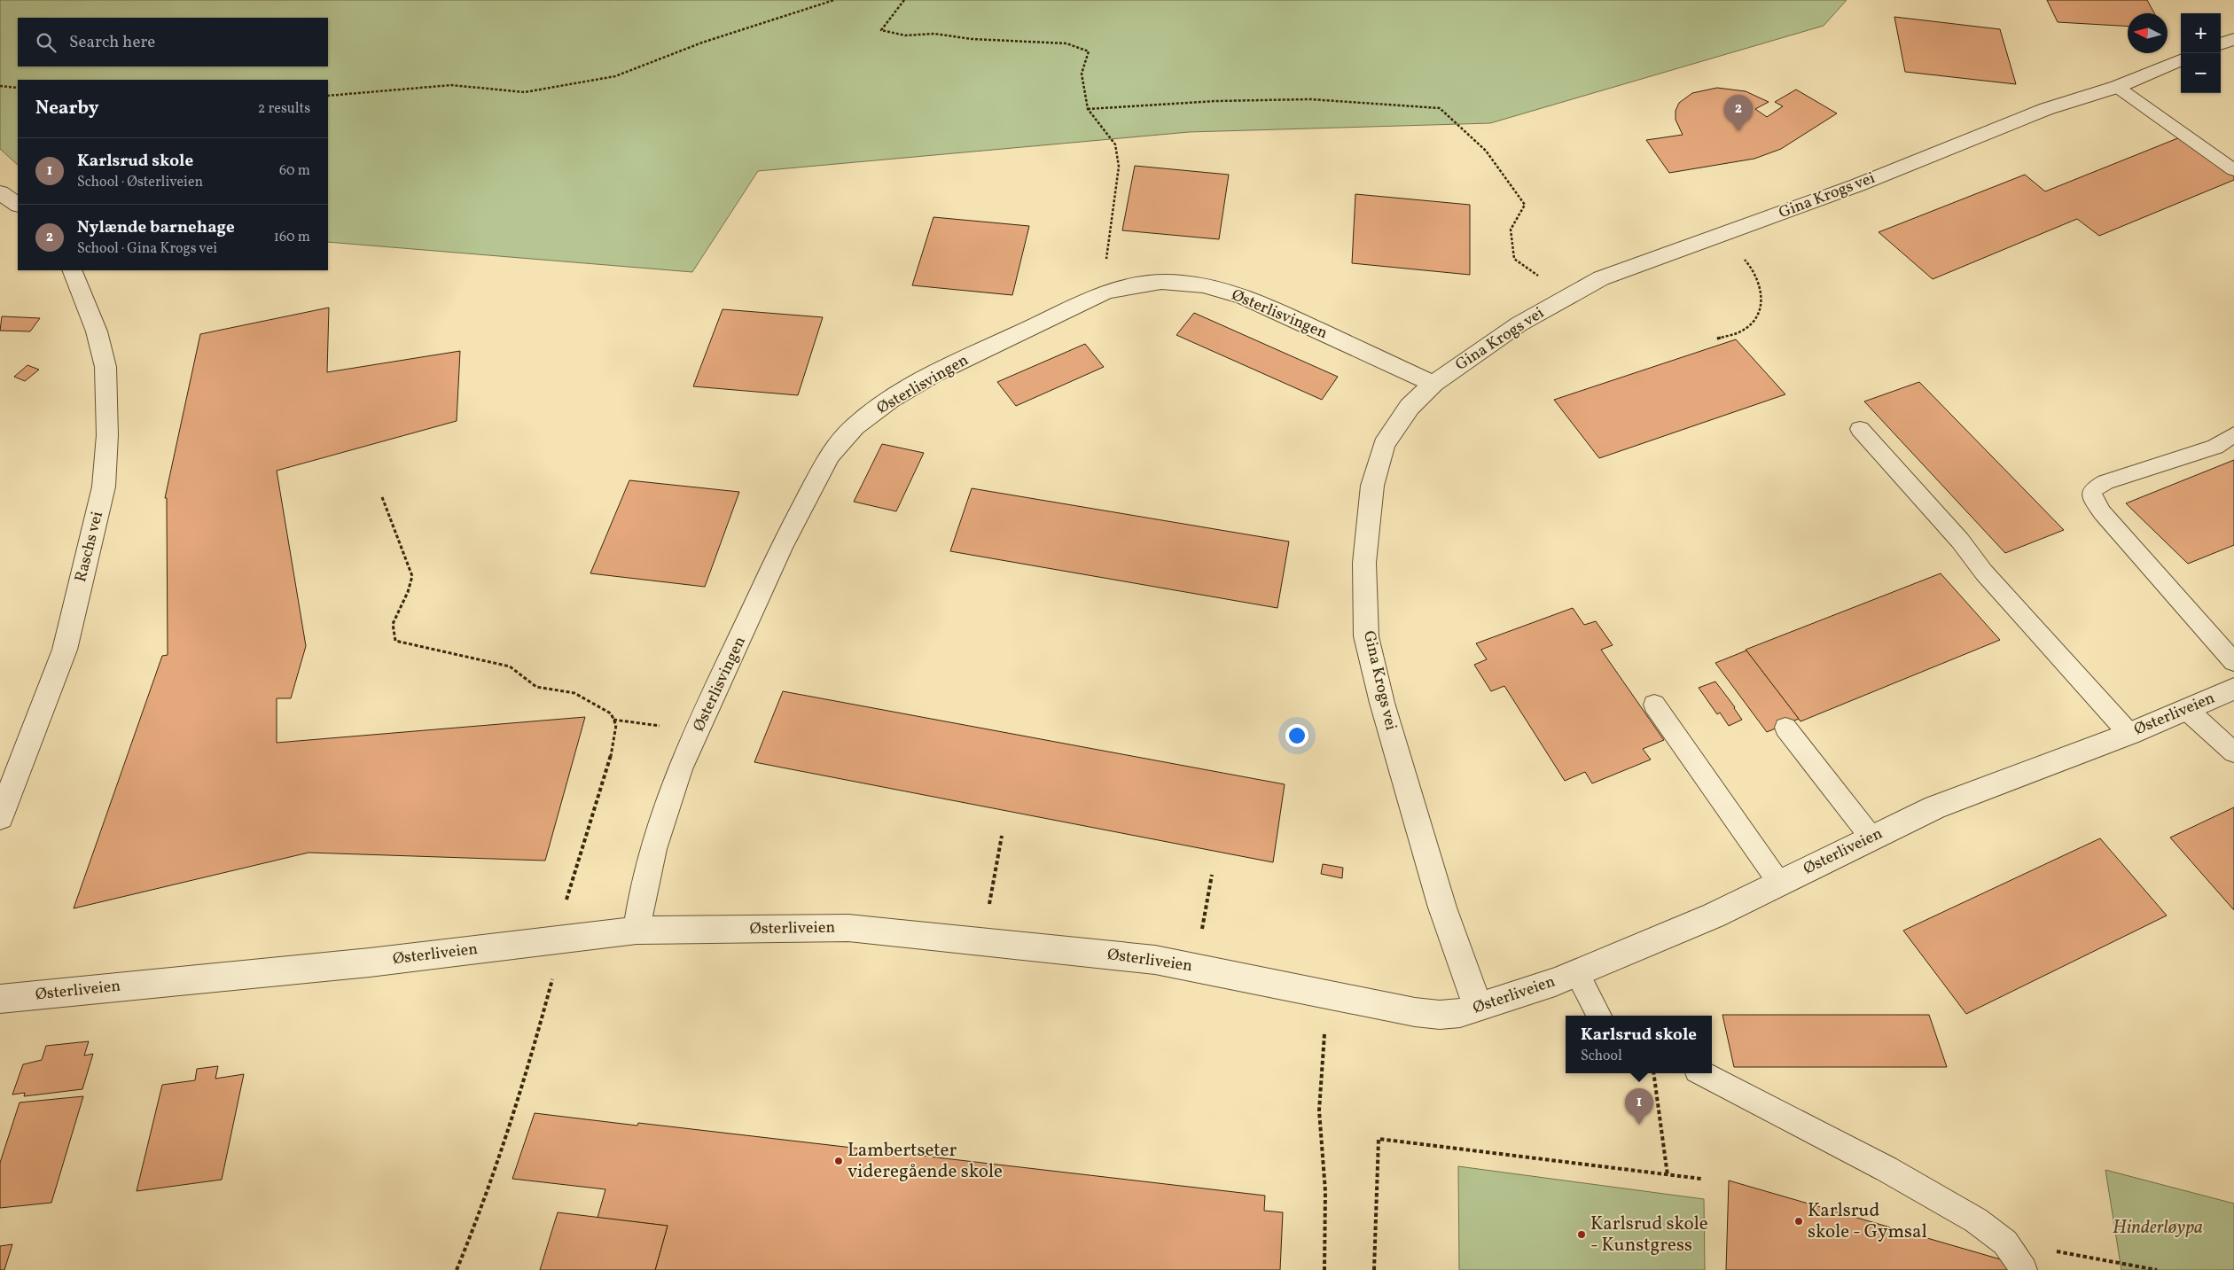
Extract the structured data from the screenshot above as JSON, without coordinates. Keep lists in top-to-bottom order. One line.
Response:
{"streets":{"street":["Gina Krogs vei","Østerlisvingen","Raschs vei","Østerliveien"]},"crossings":[["Gina Krogs vei","Østerlisvingen"],["Gina Krogs vei","Østerliveien"],["Østerlisvingen","Østerliveien"]],"parks":["Hinderløypa"],"places":["Lambertseter videregående skole","Karlsrud skole - Gymsal","Karlsrud skole - Kunstgress"],"north":"left","page":{"map_buttons":["+","−"],"search":"Search here","heading":["Nearby","2 results"],"pins":["2","1"],"list":[{"mark":"1","name":"Karlsrud skole","note":"School · Østerliveien","value":"60 m"},{"mark":"2","name":"Nylænde barnehage","note":"School · Gina Krogs vei","value":"160 m"}],"popup":["Karlsrud skole","School"]}}
